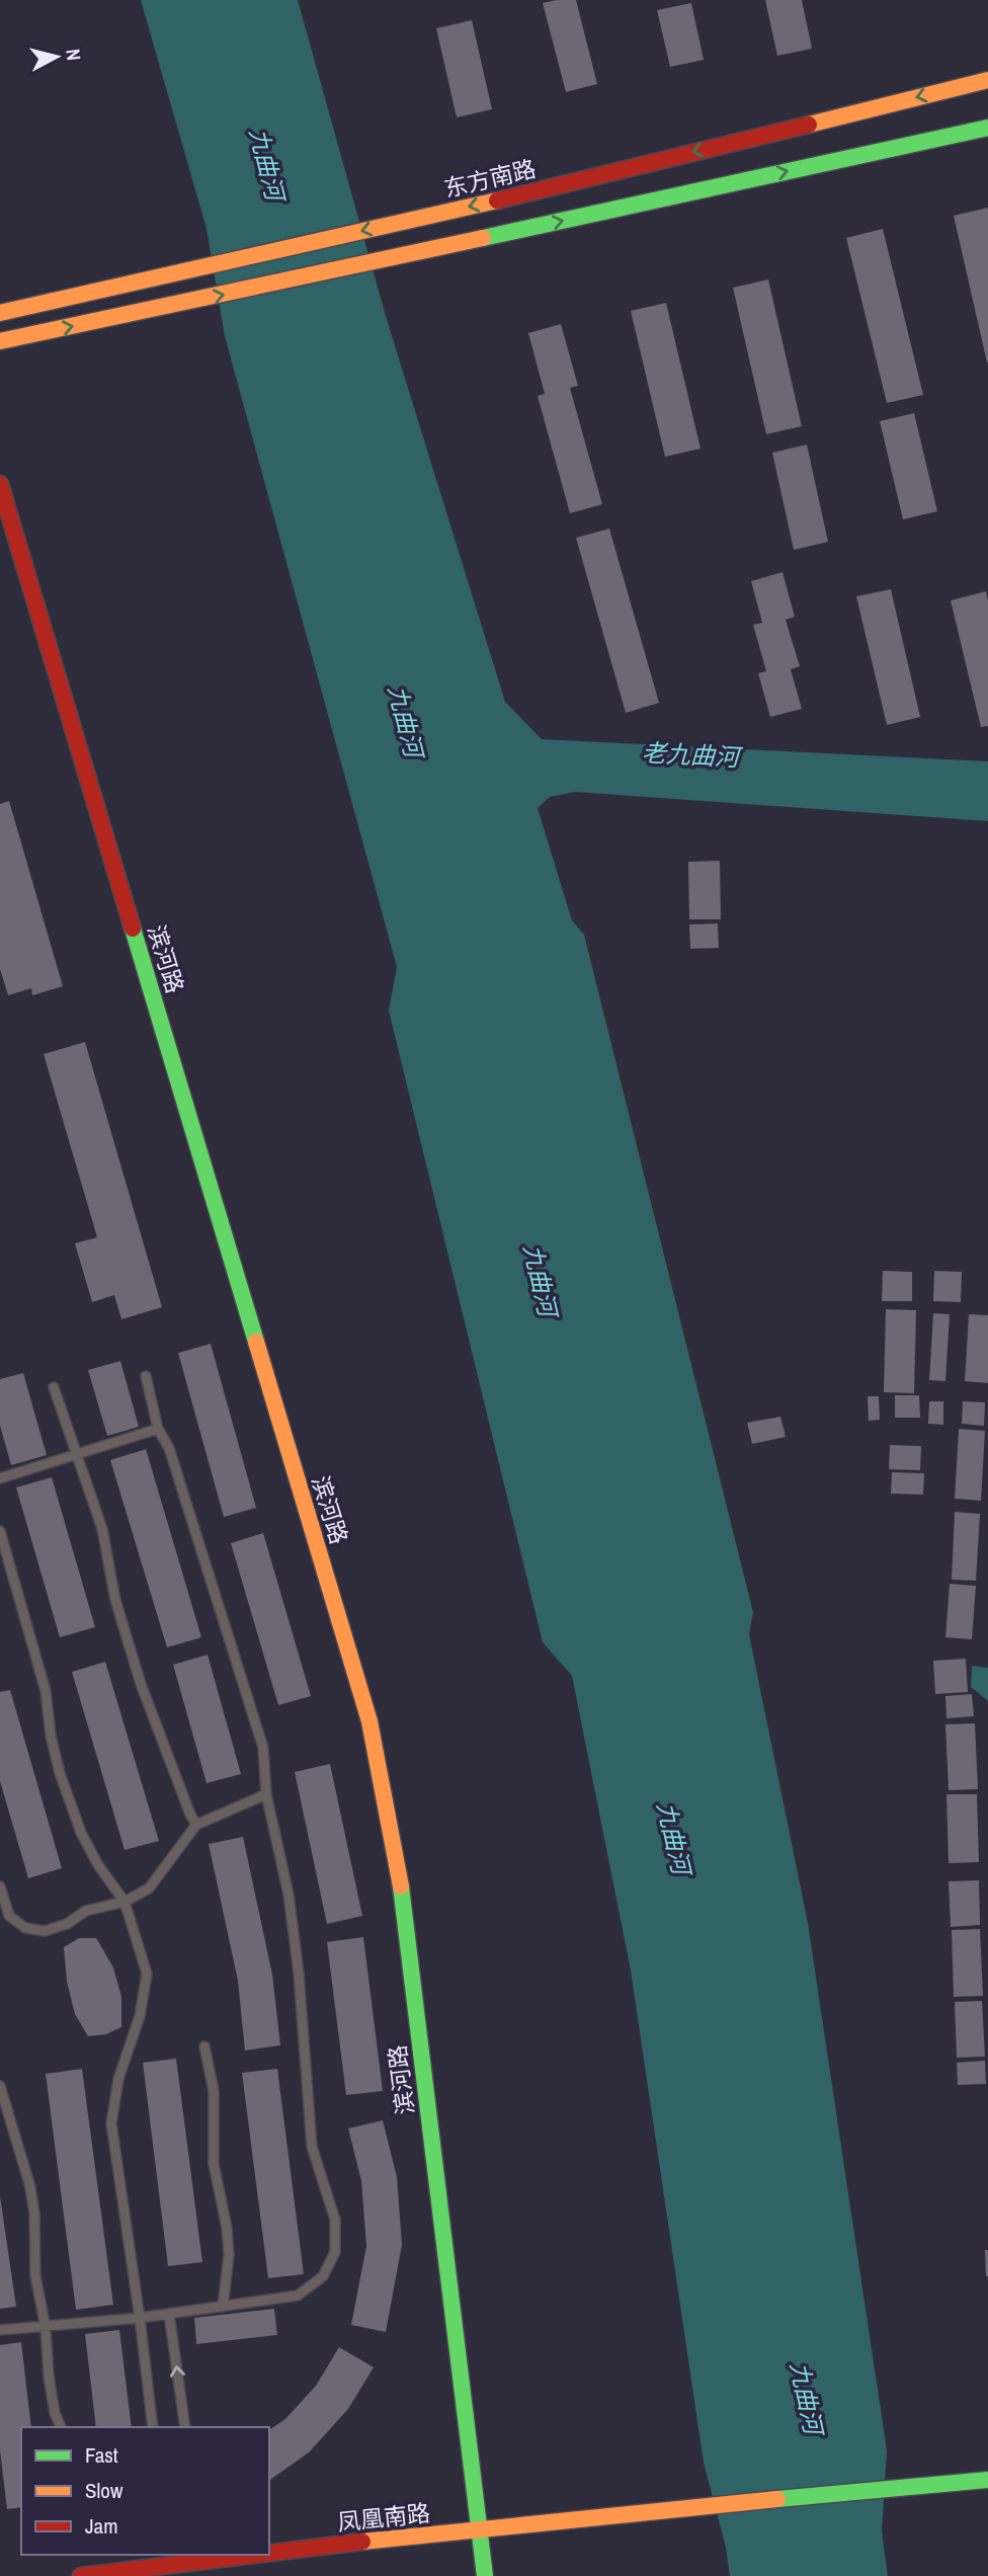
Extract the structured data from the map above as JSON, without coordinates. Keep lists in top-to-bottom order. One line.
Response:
{"streets":{"street":["东方南路","滨河路","凤凰南路"]},"crossings":[["滨河路","凤凰南路"]],"water":["九曲河","老九曲河"],"legend":["Fast","Slow","Jam"],"north":"right"}
